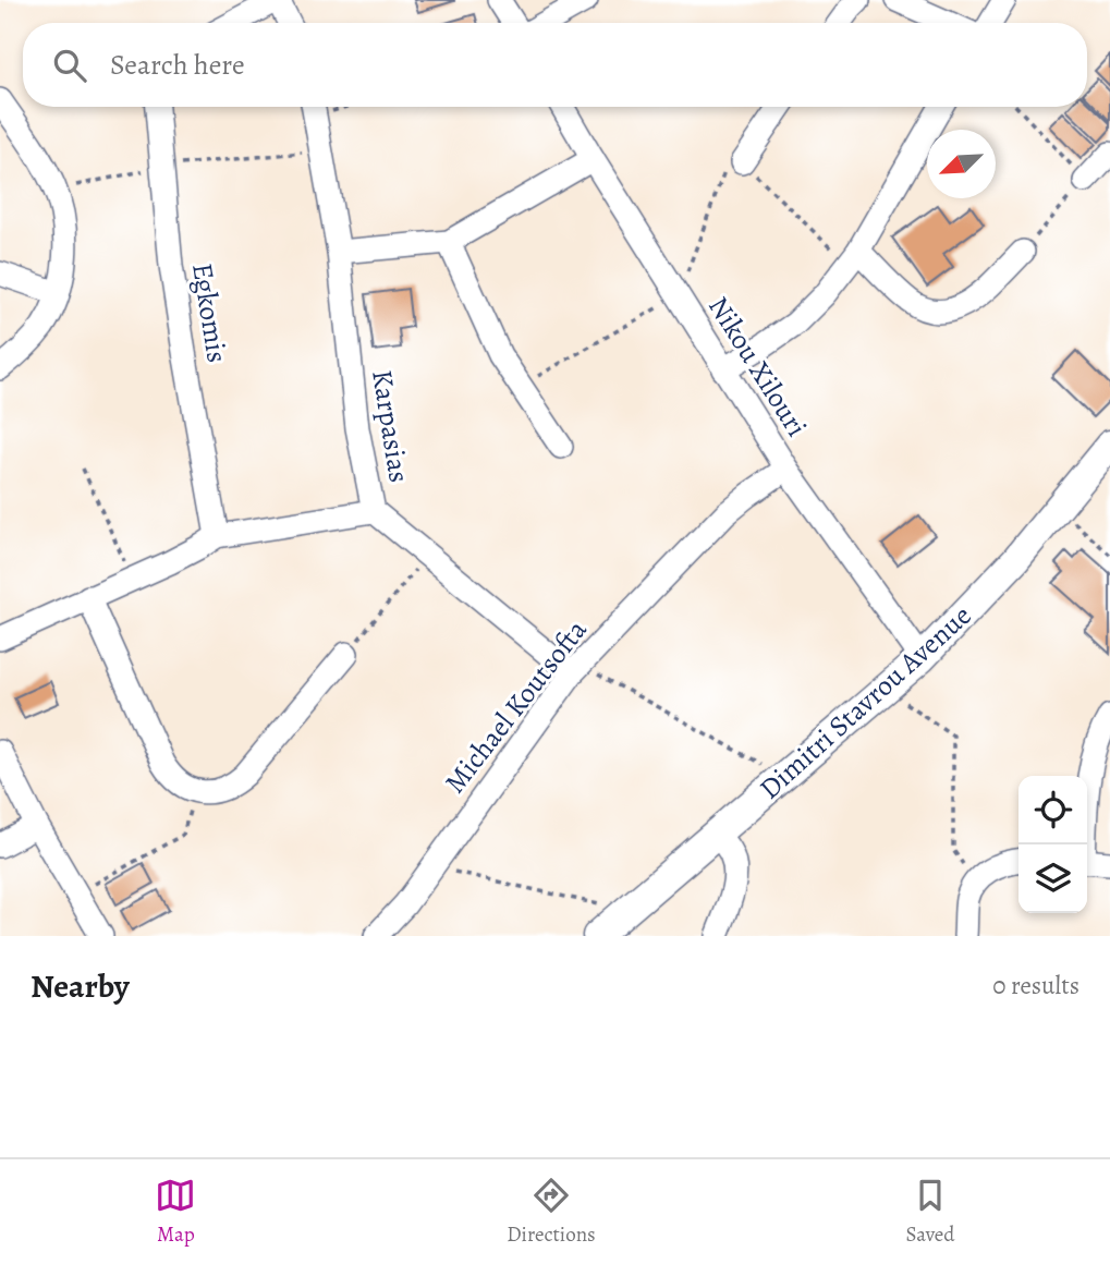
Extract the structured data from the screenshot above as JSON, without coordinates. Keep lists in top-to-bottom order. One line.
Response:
{"streets":{"main road":["Dimitri Stavrou Avenue"],"street":["Egkomis","Nikou Xilouri","Karpasias","Michael Koutsofta"]},"crossings":[["Nikou Xilouri","Dimitri Stavrou Avenue"],["Nikou Xilouri","Michael Koutsofta"],["Karpasias","Michael Koutsofta"]],"north":"bottom left","page":{"search":"Search here","heading":["Nearby","0 results"],"nav":["Map","Directions","Saved"]}}
